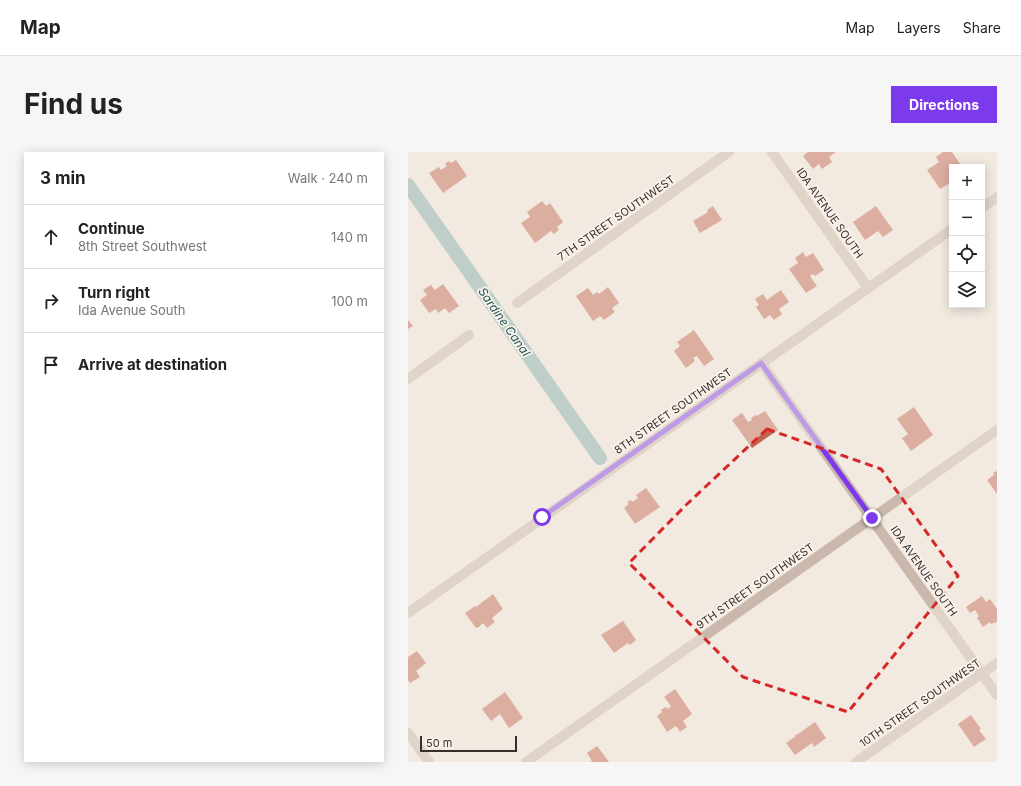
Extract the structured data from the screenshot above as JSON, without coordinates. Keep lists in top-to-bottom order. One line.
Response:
{"streets":{"street":["IDA AVENUE SOUTH","7TH STREET SOUTHWEST","8TH STREET SOUTHWEST","9TH STREET SOUTHWEST","10TH STREET SOUTHWEST"]},"crossings":[["IDA AVENUE SOUTH","8TH STREET SOUTHWEST"],["IDA AVENUE SOUTH","9TH STREET SOUTHWEST"],["IDA AVENUE SOUTH","10TH STREET SOUTHWEST"]],"water":["Sardine Canal"],"scale_bar":"50 m","page":{"header":"Map","nav":["Map","Layers","Share"],"buttons":"Directions","title":"Find us","heading":["3 min","Walk · 240 m"],"map_buttons":["+","−"],"list":[["Continue","8th Street Southwest","140 m"],["Turn right","Ida Avenue South","100 m"],"Arrive at destination"],"scale":"50 m"}}
